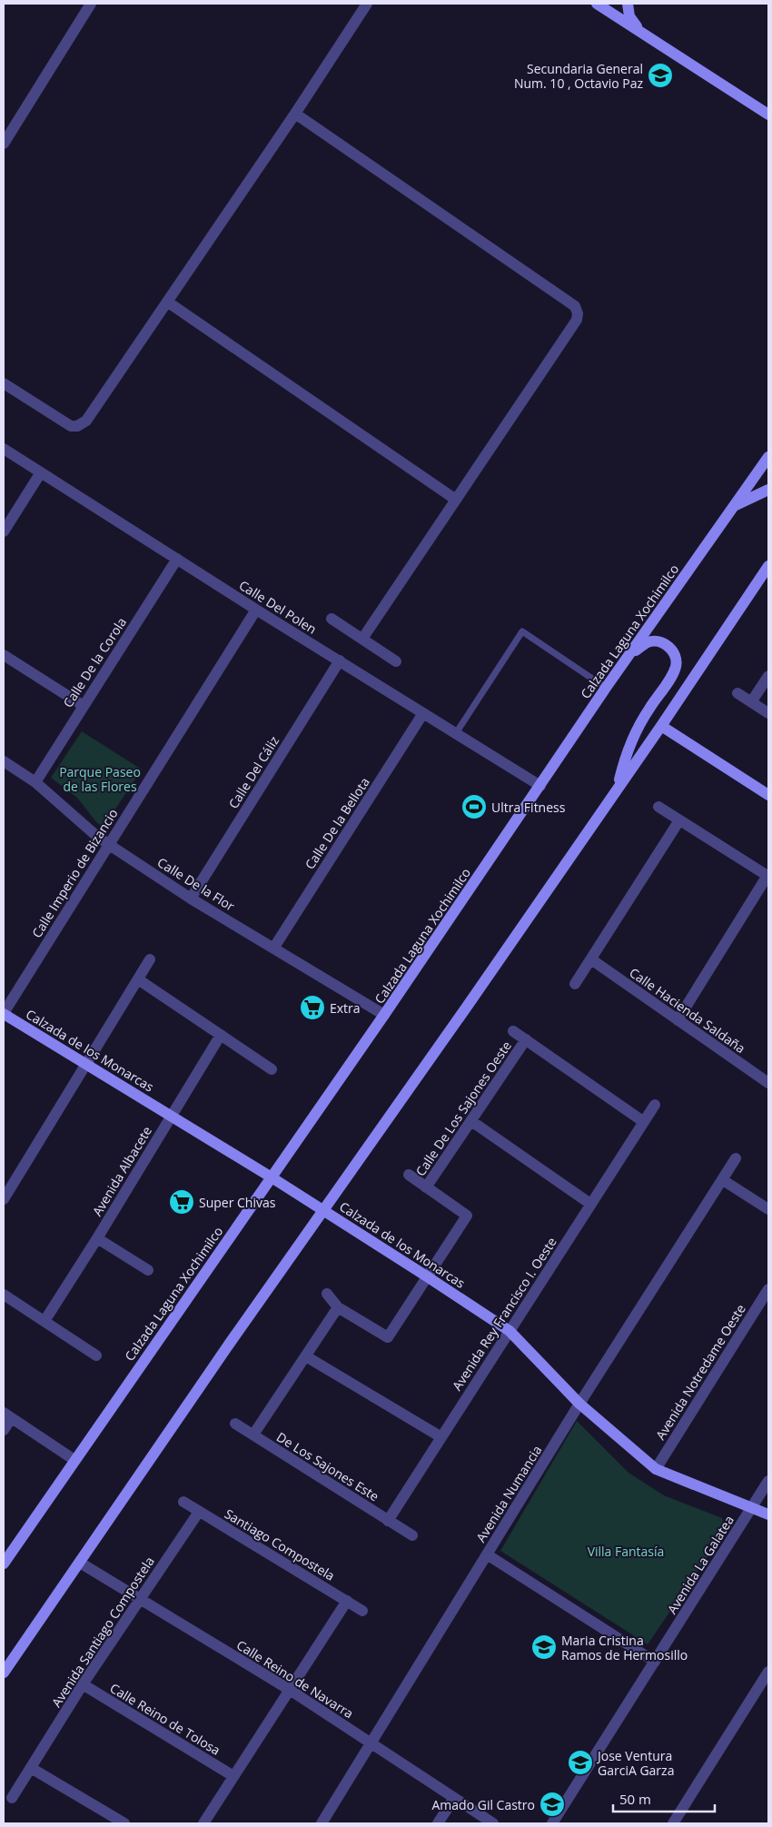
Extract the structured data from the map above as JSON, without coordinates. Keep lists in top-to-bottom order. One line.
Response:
{"streets":{"main road":["Calzada Laguna Xochimilco","Calzada de los Monarcas"],"street":["Calle Del Polen","Calle De la Corola","Calle Del Cáliz","Calle De la Bellota","Calle Imperio de Bizancio","Calle De la Flor","Calle Hacienda Saldaña","Calle De Los Sajones Oeste","Avenida Albacete","Avenida Rey Francisco I. Oeste","Avenida Notredame Oeste","De Los Sajones Este","Avenida Numancia","Santiago Compostela","Avenida La Galatea","Avenida Santiago Compostela","Calle Reino de Navarra","Calle Reino de Tolosa"]},"crossings":[["Calle Del Polen","Calzada Laguna Xochimilco"],["Calle Del Polen","Calle De la Corola"],["Calle Del Polen","Calle Del Cáliz"],["Calle Del Polen","Calle De la Bellota"],["Calle Del Polen","Calle Imperio de Bizancio"],["Calzada Laguna Xochimilco","Calle De la Flor"],["Calzada Laguna Xochimilco","Calzada de los Monarcas"],["Calle De la Corola","Calle De la Flor"],["Calle Del Cáliz","Calle De la Flor"],["Calle De la Bellota","Calle De la Flor"],["Calle Imperio de Bizancio","Calle De la Flor"],["Calle Imperio de Bizancio","Calzada de los Monarcas"],["Calzada de los Monarcas","Calle De Los Sajones Oeste"],["Calzada de los Monarcas","Avenida Albacete"],["Calzada de los Monarcas","Avenida Rey Francisco I. Oeste"],["Calzada de los Monarcas","Avenida Notredame Oeste"],["Calzada de los Monarcas","Avenida Numancia"],["Calzada de los Monarcas","Avenida La Galatea"],["Calle De Los Sajones Oeste","Avenida Rey Francisco I. Oeste"],["Avenida Rey Francisco I. Oeste","De Los Sajones Este"],["Avenida Numancia","Calle Reino de Navarra"],["Santiago Compostela","Avenida Santiago Compostela"],["Avenida Santiago Compostela","Calle Reino de Navarra"],["Avenida Santiago Compostela","Calle Reino de Tolosa"]],"parks":["Parque Paseo de las Flores","Villa Fantasía"],"places":{"school or university":["Secundaria General Num. 10 , Octavio Paz","Maria Cristina Ramos de Hermosillo","Jose Ventura GarciA Garza","Amado Gil Castro"],"sports":["Ultra Fitness"],"supermarket":["Extra","Super Chivas"]},"scale_bar":"50 m"}
